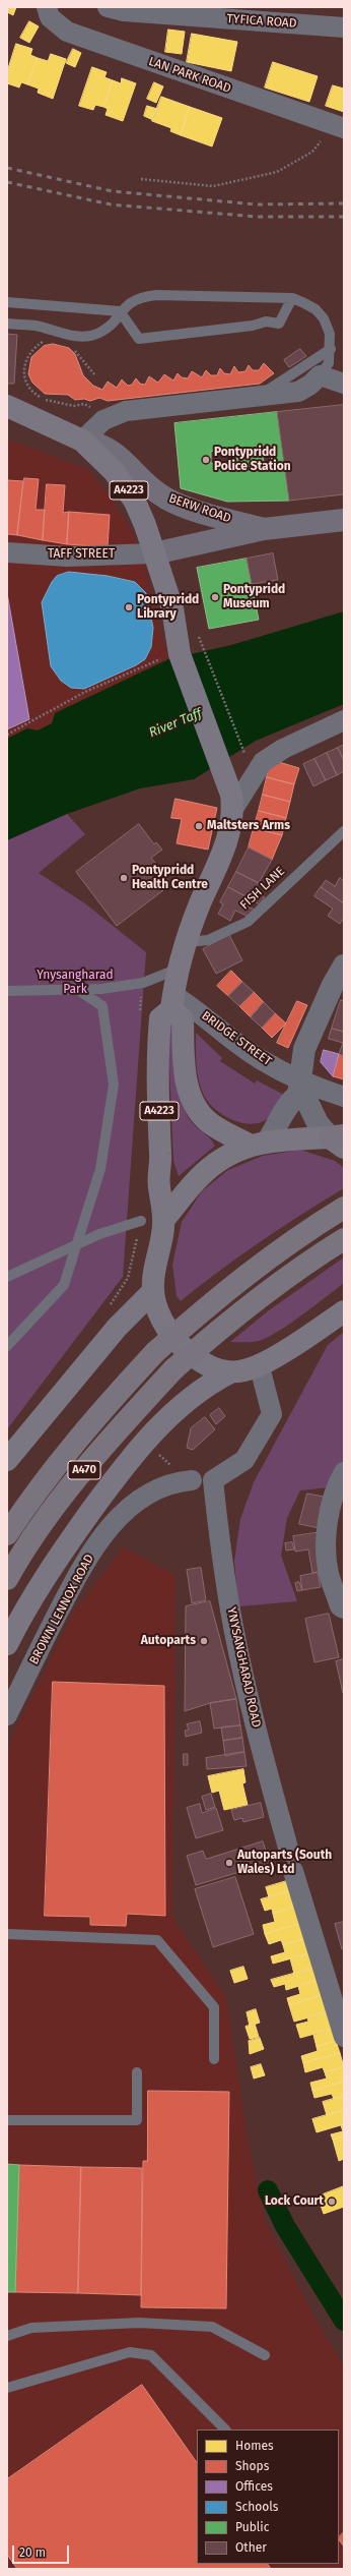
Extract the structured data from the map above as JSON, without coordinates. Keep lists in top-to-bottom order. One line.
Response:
{"streets":{"highway":["A470"],"main road":["A4223","BERW ROAD"],"street":["TYFICA ROAD","LAN PARK ROAD","TAFF STREET","BRIDGE STREET","BROWN LENNOX ROAD","YNYSANGHARAD ROAD"],"lane":["FISH LANE"]},"crossings":[["A4223","BERW ROAD"],["A4223","TAFF STREET"],["A4223","FISH LANE"],["A4223","BRIDGE STREET"],["BERW ROAD","TAFF STREET"]],"water":["River Taff"],"parks":["Ynysangharad Park"],"places":["Pontypridd Police Station","Pontypridd Museum","Pontypridd Library","Maltsters Arms","Pontypridd Health Centre","Autoparts","Autoparts (South Wales) Ltd","Lock Court"],"legend":["Homes","Shops","Offices","Schools","Public","Other"],"scale_bar":"20 m"}
